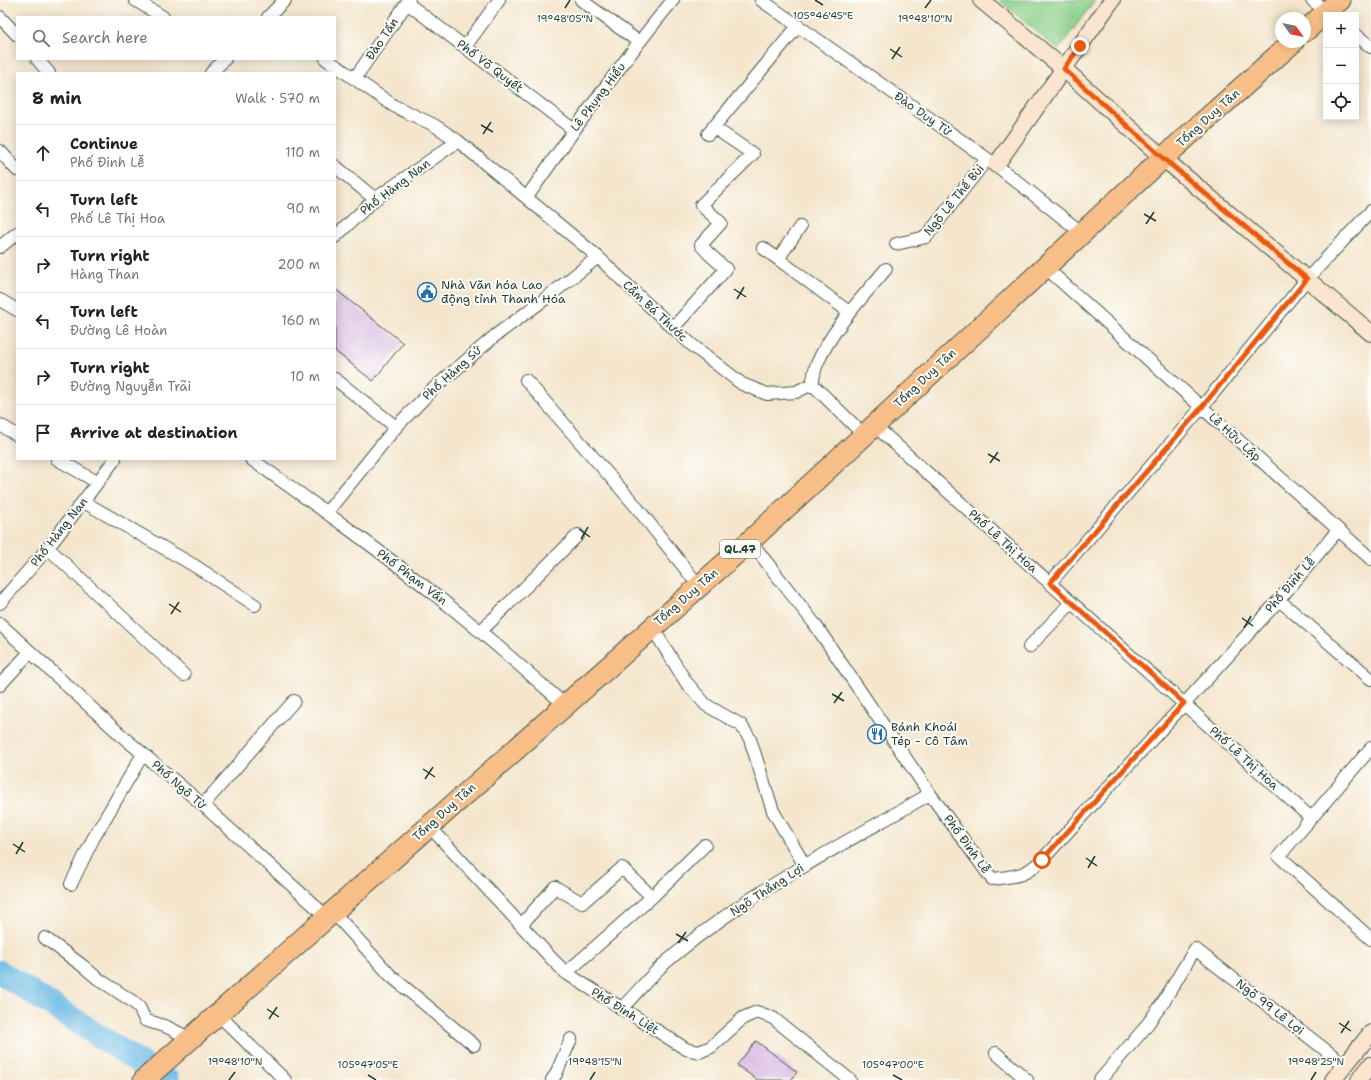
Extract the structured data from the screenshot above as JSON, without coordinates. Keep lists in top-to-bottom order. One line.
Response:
{"streets":{"highway":["Tống Duy Tân","QL.47"],"street":["Đào Tấn","Phố Võ Quyết","Lê Phụng Hiểu","Đào Duy Từ","Phố Hàng Nan","Ngõ Lê Thế Bùi","Cầm Bá Thước","Phố Hàng Sứ","Lê Hữu Lập","Phố Lê Thị Hoa","Phố Phạm Vấn","Phố Đinh Lễ","Phố Ngô Từ","Ngõ Thắng Lợi","Ngõ 99 Lê Lợi","Phố Đinh Liệt"]},"crossings":[["Đào Tấn","Phố Võ Quyết"],["Đào Tấn","Cầm Bá Thước"],["Phố Võ Quyết","Lê Phụng Hiểu"],["Lê Phụng Hiểu","Cầm Bá Thước"],["Đào Duy Từ","Tống Duy Tân"],["Đào Duy Từ","Ngõ Lê Thế Bùi"],["Tống Duy Tân","Lê Hữu Lập"],["Tống Duy Tân","Phố Lê Thị Hoa"],["Tống Duy Tân","QL.47"],["Tống Duy Tân","Phố Phạm Vấn"],["Tống Duy Tân","Phố Đinh Lễ"],["Tống Duy Tân","Phố Ngô Từ"],["Tống Duy Tân","Phố Đinh Liệt"],["Phố Hàng Nan","Cầm Bá Thước"],["Cầm Bá Thước","Phố Hàng Sứ"],["Phố Hàng Sứ","Phố Phạm Vấn"],["Lê Hữu Lập","Phố Đinh Lễ"],["Phố Lê Thị Hoa","Phố Đinh Lễ"],["Phố Đinh Lễ","Ngõ Thắng Lợi"],["Ngõ Thắng Lợi","Phố Đinh Liệt"]],"places":{"public building":["Nhà Văn hóa Lao động tỉnh Thanh Hóa"],"restaurant":["Bánh Khoái Tép - Cô Tâm"]},"north":"bottom right","page":{"map_buttons":["+","−"],"search":"Search here","heading":["8 min","Walk · 570 m"],"list":[["Continue","Phố Đinh Lễ","110 m"],["Turn left","Phố Lê Thị Hoa","90 m"],["Turn right","Hàng Than","200 m"],["Turn left","Đường Lê Hoàn","160 m"],["Turn right","Đường Nguyễn Trãi","10 m"],"Arrive at destination"]},"coordinates":["105°46'45\"E","19°48'05\"N","19°48'10\"N","19°48'15\"N","19°48'25\"N","105°47'05\"E","105°47'00\"E"]}
